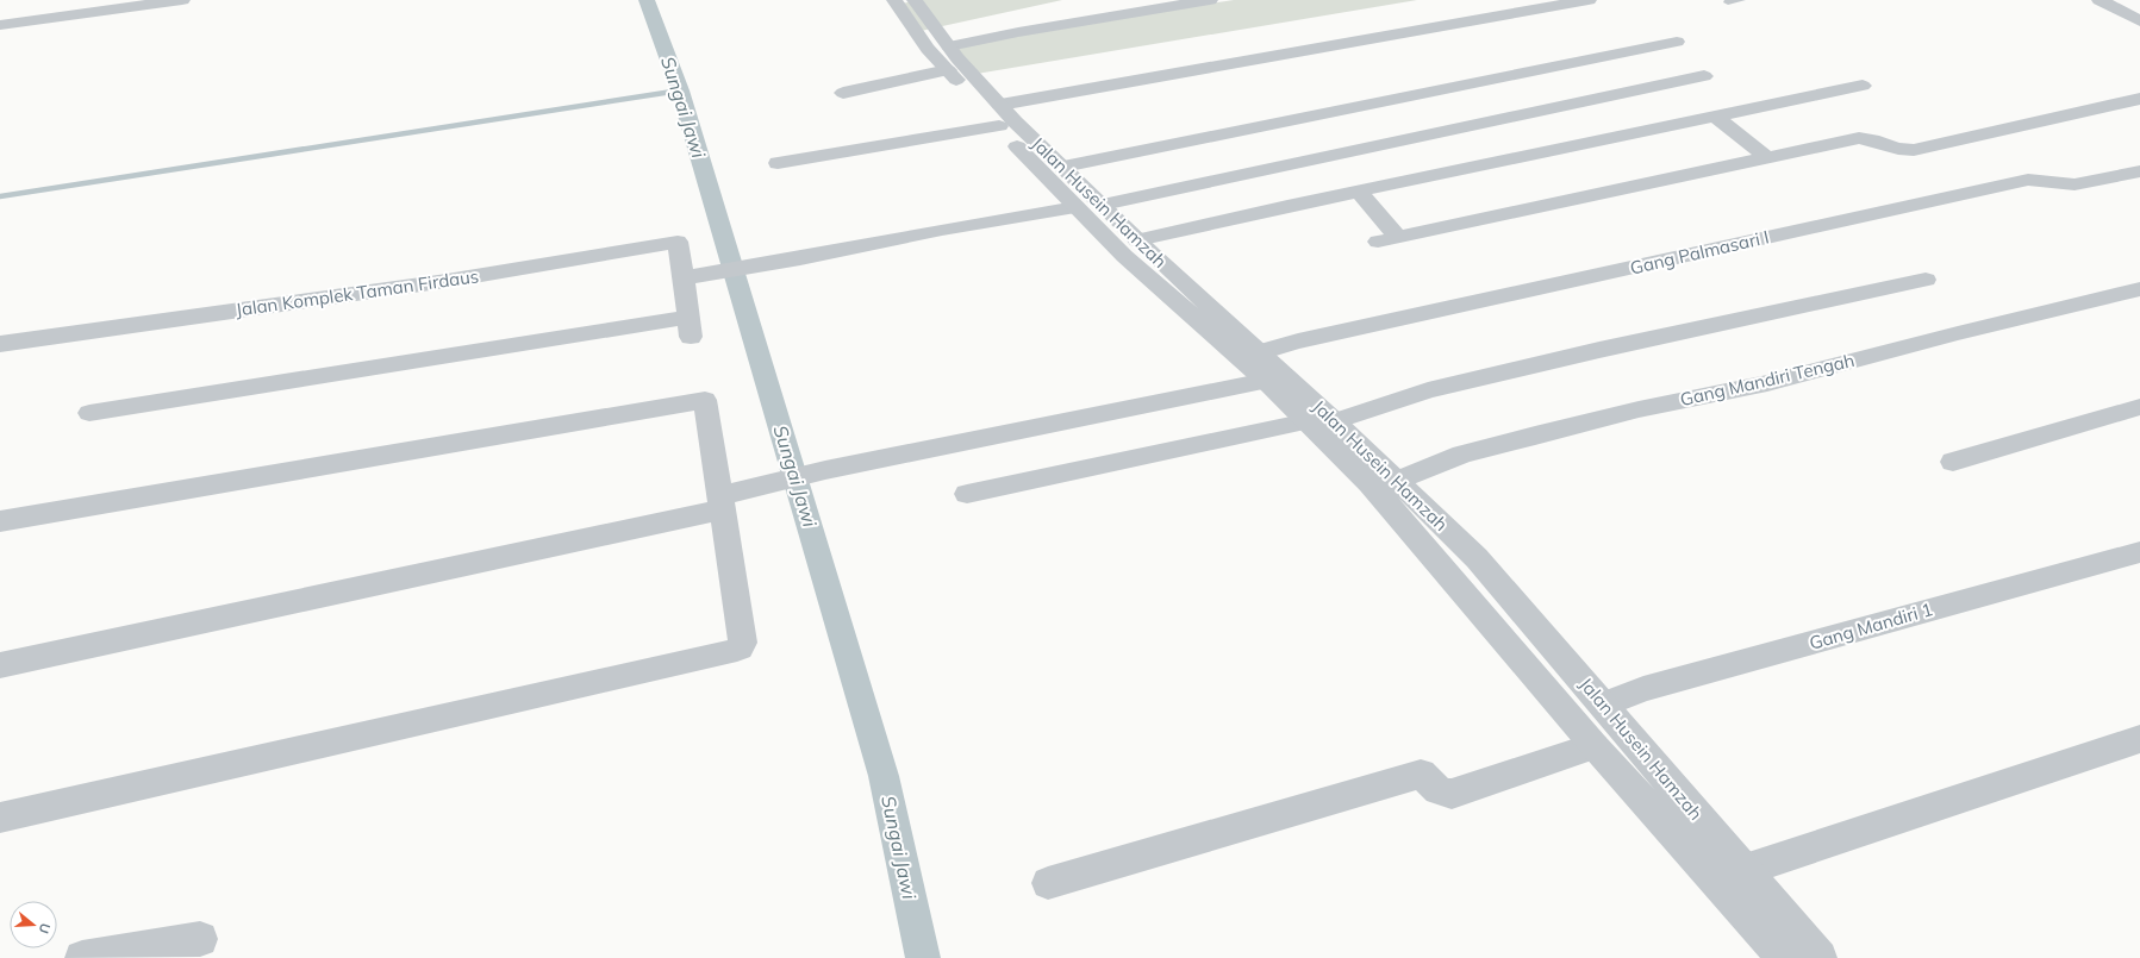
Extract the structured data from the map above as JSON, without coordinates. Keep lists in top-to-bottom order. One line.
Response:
{"streets":{"street":["Jalan Husein Hamzah","Gang Palmasari I","Jalan Komplek Taman Firdaus","Gang Mandiri Tengah","Gang Mandiri 1"]},"crossings":[["Jalan Husein Hamzah","Gang Palmasari I"],["Jalan Husein Hamzah","Gang Mandiri Tengah"],["Jalan Husein Hamzah","Gang Mandiri 1"]],"water":["Sungai Jawi"],"north":"right"}
